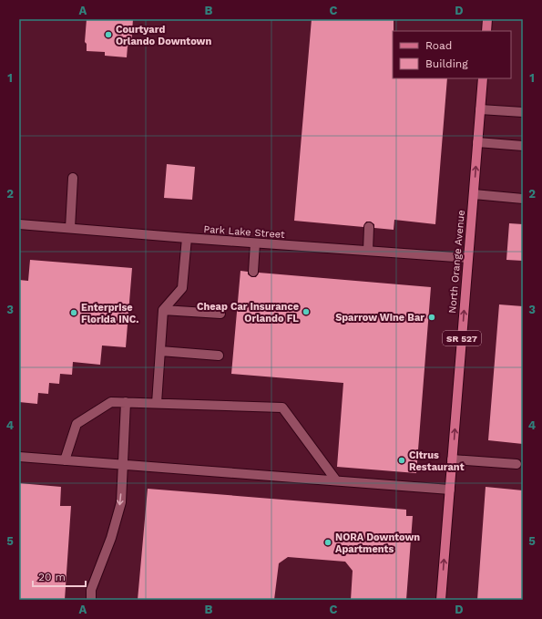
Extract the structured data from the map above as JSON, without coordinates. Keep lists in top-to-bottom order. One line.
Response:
{"streets":{"main road":["North Orange Avenue","SR 527"],"street":["Park Lake Street"]},"crossings":[["Park Lake Street","North Orange Avenue"]],"one_way":["North Orange Avenue"],"places":["Courtyard Orlando Downtown","Cheap Car Insurance Orlando FL","Enterprise Florida INC.","Sparrow Wine Bar","Citrus Restaurant","NORA Downtown Apartments"],"legend":["Road","Building"],"scale_bar":"20 m","grid":{"columns":["A","B","C","D"],"rows":["1","2","3","4","5"]}}
